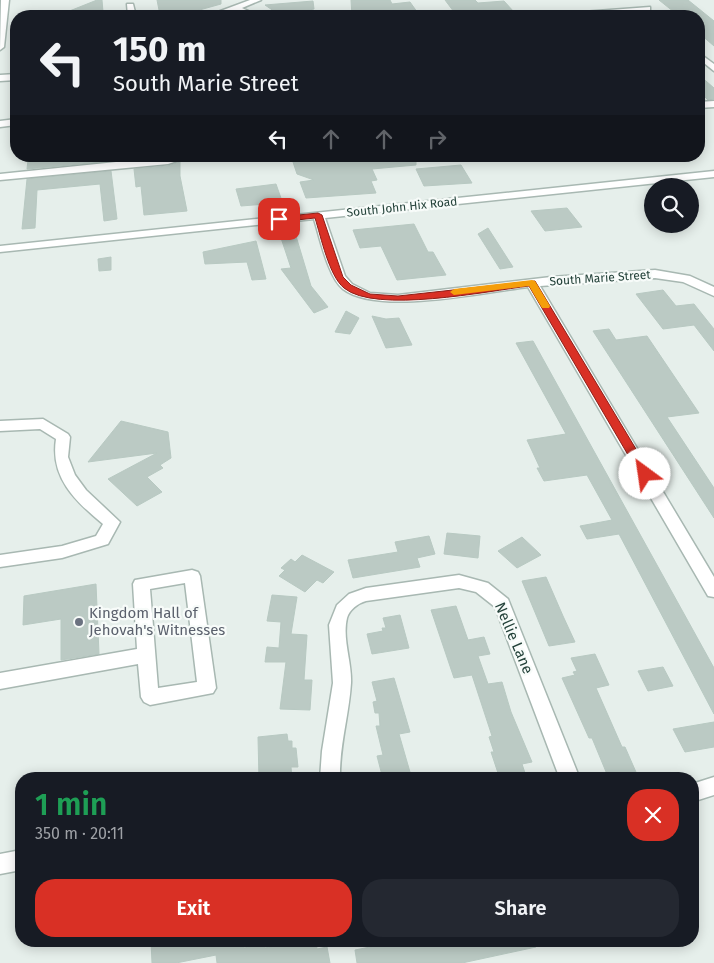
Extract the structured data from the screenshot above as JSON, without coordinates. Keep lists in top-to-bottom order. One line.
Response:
{"streets":{"street":["South John Hix Road","South Marie Street","Nellie Lane"]},"crossings":[["South John Hix Road","South Marie Street"]],"places":["Kingdom Hall of Jehovah's Witnesses"],"page":{"turn":["150 m","South Marie Street"],"heading":["1 min","350 m · 20:11"],"buttons":["Exit","Share"]}}
